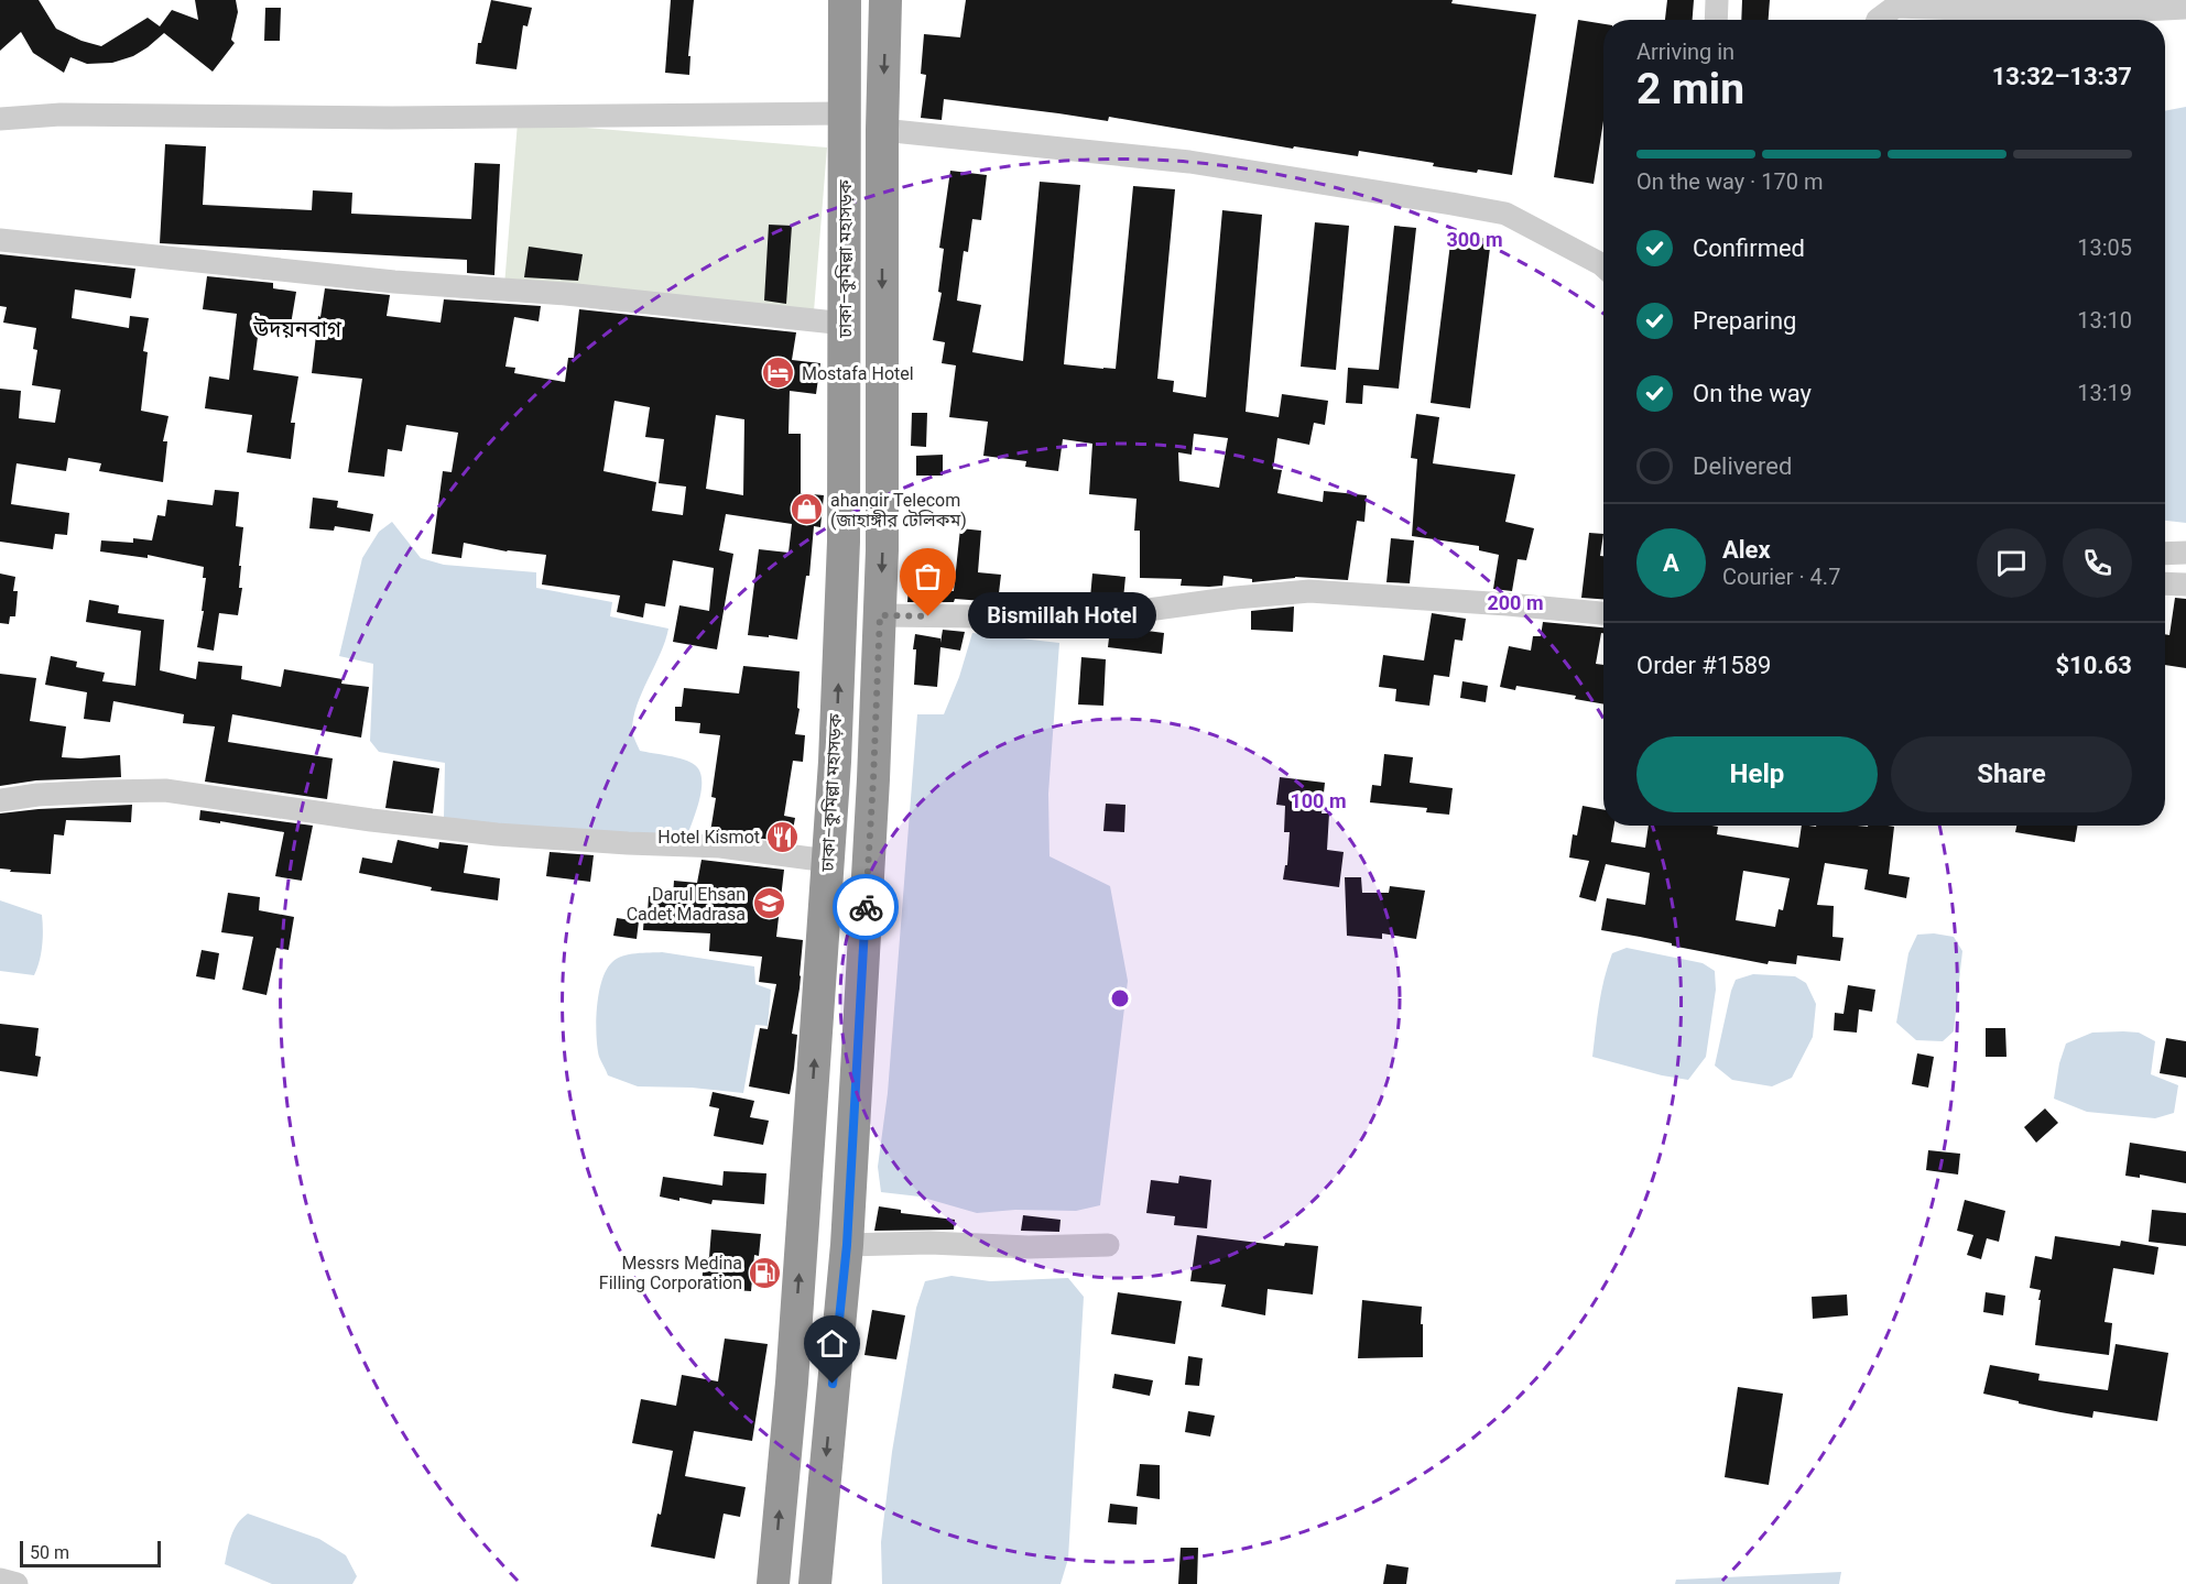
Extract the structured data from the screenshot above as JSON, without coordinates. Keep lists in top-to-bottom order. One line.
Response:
{"streets":{"highway":["ঢাকা–কুমিল্লা মহাসড়ক"]},"districts":["উদয়নবাগ"],"places":{"hotel":["Mostafa Hotel"],"shop":["ahangir Telecom (জাহাঙ্গীর টেলিকম)"],"other":["Bismillah Hotel"],"restaurant":["Hotel Kismot"],"school or university":["Darul Ehsan Cadet Madrasa"],"fuel station":["Messrs Medina Filling Corporation"]},"scale_bar":"50 m","page":{"heading":["2 min","Arriving in","13:32–13:37"],"panel":["Alex","Courier · 4.7","Order #1589","$10.63"],"bar":"On the way · 170 m","list":[["Confirmed","13:05"],["Preparing","13:10"],["On the way","13:19"],"Delivered"],"round":"A","bubble":"Bismillah Hotel","buttons":["Help","Share"],"scale":"50 m"},"rings":["300 m","200 m","100 m"]}
